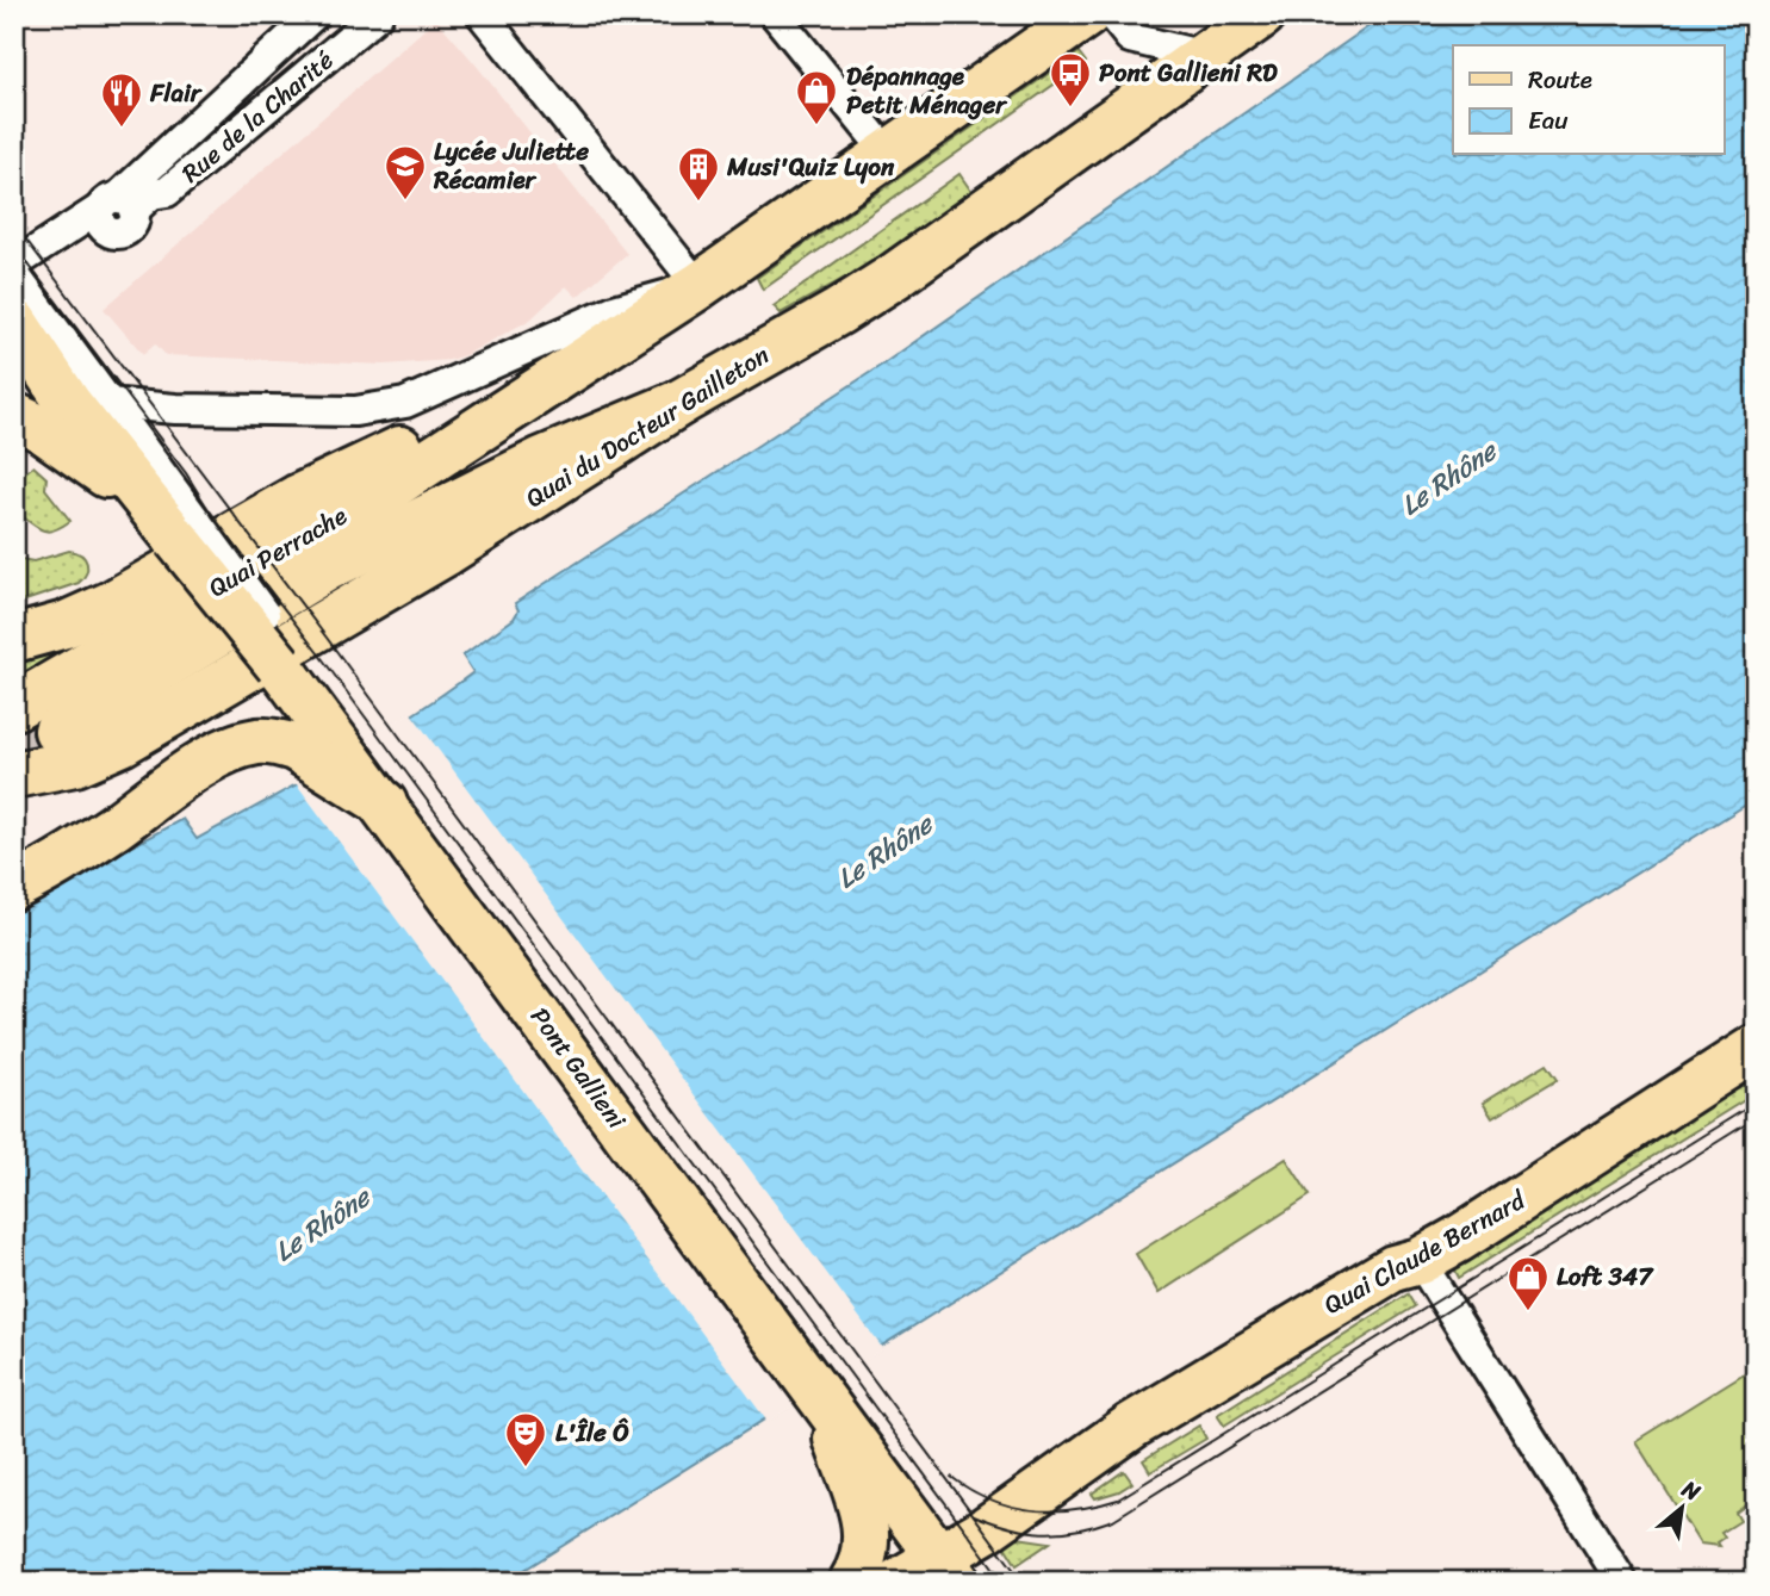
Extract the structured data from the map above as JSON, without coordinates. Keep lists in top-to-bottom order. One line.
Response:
{"streets":{"main road":["Quai du Docteur Gailleton","Quai Perrache","Pont Gallieni","Quai Claude Bernard"],"street":["Rue de la Charité"]},"crossings":[["Pont Gallieni","Quai Claude Bernard"]],"water":["Le Rhône"],"places":{"bus stop":["Pont Gallieni RD"],"shop":["Dépannage Petit Ménager","Loft 347"],"restaurant":["Flair"],"school or university":["Lycée Juliette Récamier"],"building":["Musi'Quiz Lyon"],"theatre":["L'Île Ô"]},"legend":["Route","Eau"],"north":"top right"}
